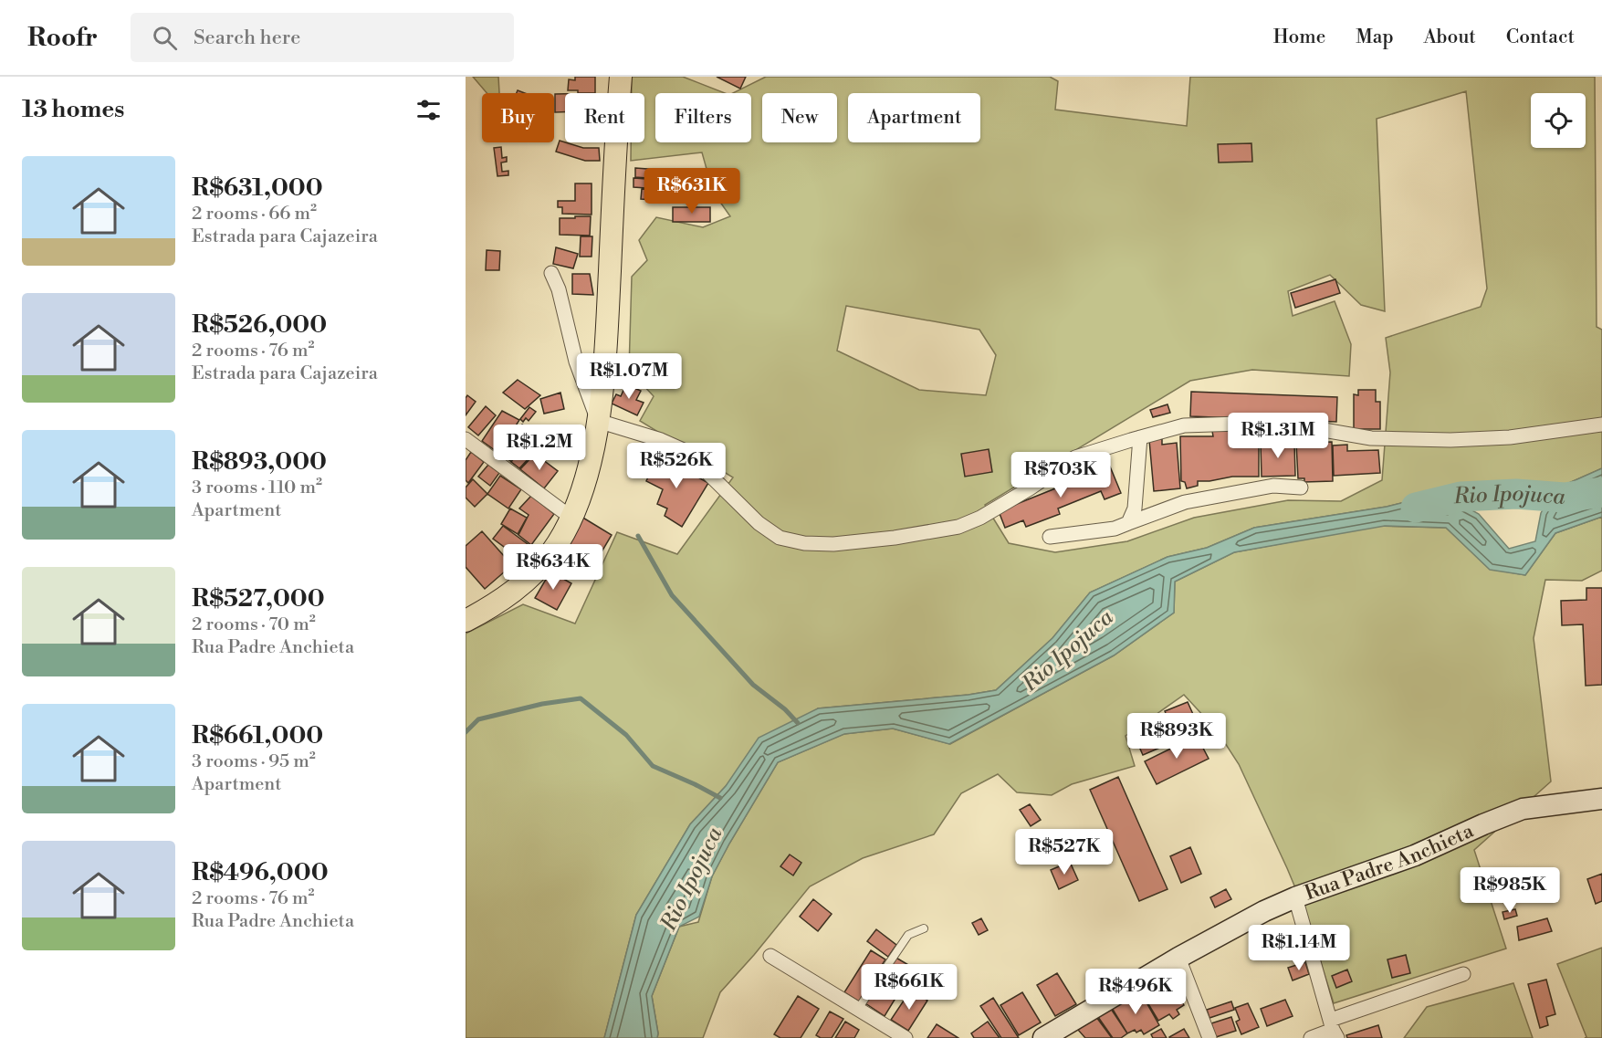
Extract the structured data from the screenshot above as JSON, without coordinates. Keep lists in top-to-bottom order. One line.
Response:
{"streets":{"street":["Rua Padre Anchieta"]},"water":["Rio Ipojuca"],"page":{"header":"Roofr","search":"Search here","nav":["Home","Map","About","Contact"],"heading":"13 homes","chip":["Buy","Rent","Filters","New","Apartment"],"list":[{"name":"R$631,000","note":"2 rooms · 66 m² · Estrada para Cajazeira"},{"name":"R$526,000","note":"2 rooms · 76 m² · Estrada para Cajazeira"},{"name":"R$893,000","note":"3 rooms · 110 m² · Apartment"},{"name":"R$527,000","note":"2 rooms · 70 m² · Rua Padre Anchieta"},{"name":"R$661,000","note":"3 rooms · 95 m² · Apartment"},{"name":"R$496,000","note":"2 rooms · 76 m² · Rua Padre Anchieta"}],"price":["R$631K","R$1.07M","R$1.31M","R$1.2M","R$526K","R$703K","R$634K","R$893K","R$527K","R$985K","R$1.14M","R$661K","R$496K"]}}
